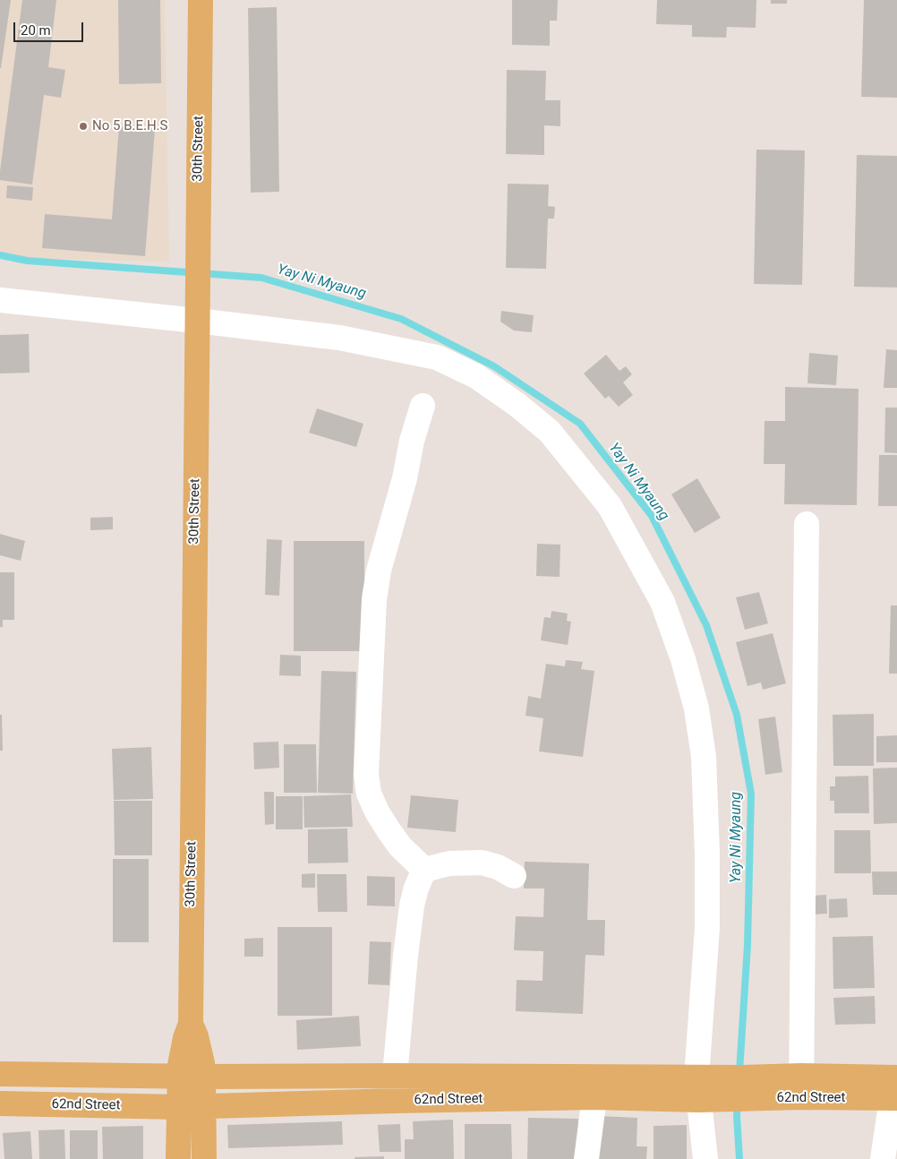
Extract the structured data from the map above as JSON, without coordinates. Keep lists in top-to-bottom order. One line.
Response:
{"streets":{"main road":["30th Street","62nd Street"]},"crossings":[["30th Street","62nd Street"]],"water":["Yay Ni Myaung"],"places":["No 5 B.E.H.S"],"scale_bar":"20 m"}
